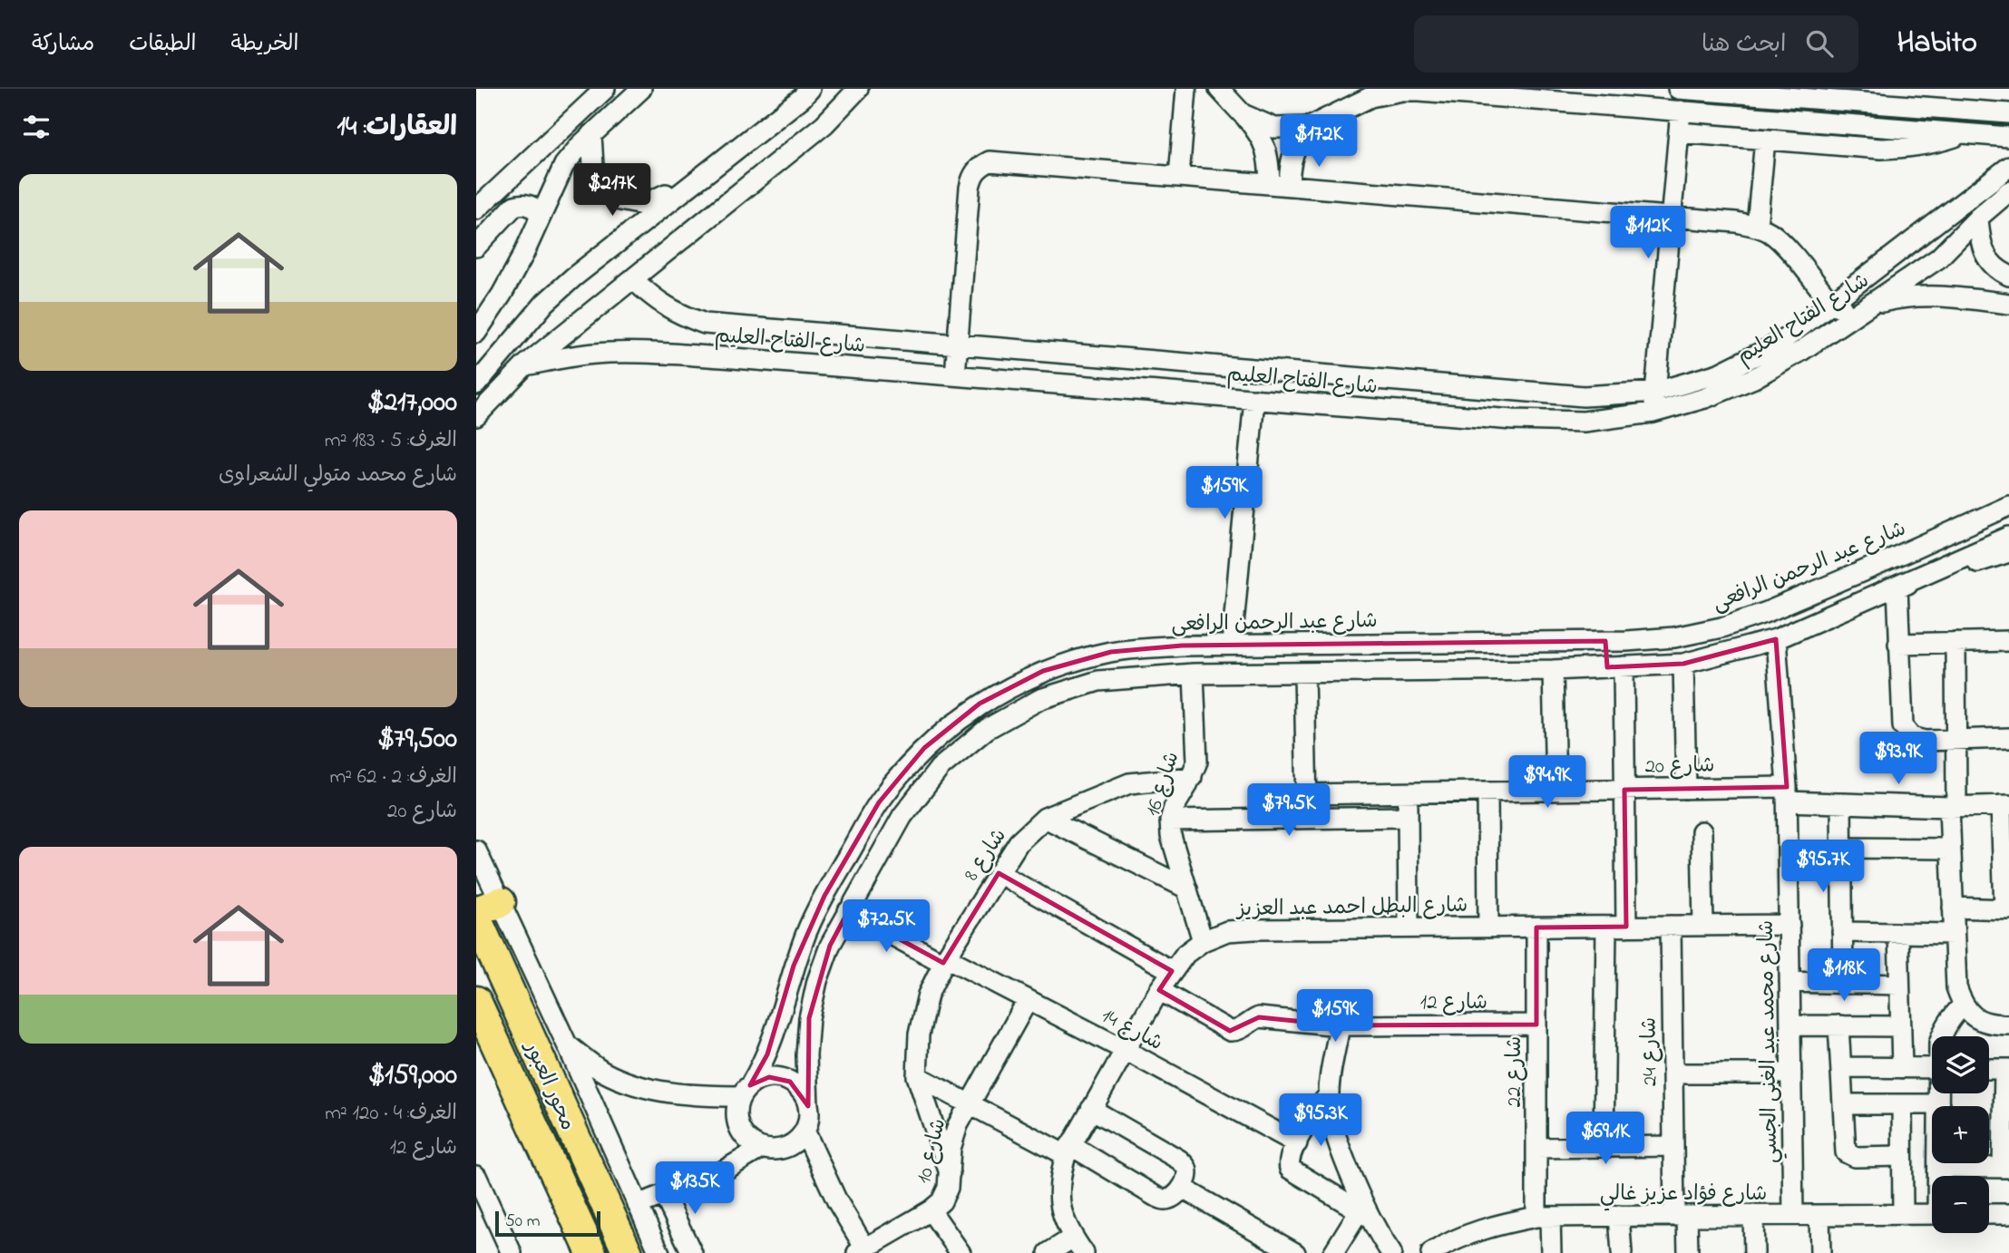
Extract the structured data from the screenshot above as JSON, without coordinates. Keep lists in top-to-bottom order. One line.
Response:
{"streets":{"highway":["محور العبور"],"street":["شارع الفتاح العليم","شارع عبد الرحمن الرافعى","شارع 20","شارع 16","شارع 8","شارع البطل احمد عبد العزيز","شارع 12","شارع 14","شارع محمد عبد الغنى الجسي","شارع 24","شارع 22","شارع 10","شارع فؤاد عزيز غالي"]},"crossings":[["شارع 20","شارع محمد عبد الغنى الجسي"],["شارع 16","شارع 8"],["شارع 16","شارع البطل احمد عبد العزيز"],["شارع 8","شارع 14"],["شارع 8","شارع 10"],["شارع البطل احمد عبد العزيز","شارع 12"],["شارع البطل احمد عبد العزيز","شارع 14"],["شارع البطل احمد عبد العزيز","شارع محمد عبد الغنى الجسي"],["شارع البطل احمد عبد العزيز","شارع 24"],["شارع البطل احمد عبد العزيز","شارع 22"],["شارع 12","شارع 22"],["شارع 14","شارع 10"],["شارع محمد عبد الغنى الجسي","شارع فؤاد عزيز غالي"],["شارع 24","شارع فؤاد عزيز غالي"],["شارع 22","شارع فؤاد عزيز غالي"]],"scale_bar":"50 m","page":{"header":"Habito","search":"ابحث هنا","nav":["الخريطة","الطبقات","مشاركة"],"heading":"العقارات: 14","price":["$172K","$217K","$112K","$159K","$93.9K","$94.9K","$79.5K","$95.7K","$72.5K","$118K","$159K","$95.3K","$69.1K","$135K"],"list":[{"name":"$217,000","note":"الغرف: 5 · 183 m² · شارع محمد متولي الشعراوى"},{"name":"$79,500","note":"الغرف: 2 · 62 m² · شارع 20"},{"name":"$159,000","note":"الغرف: 4 · 120 m² · شارع 12"}],"map_buttons":["+","−"],"scale":"50 m"}}
